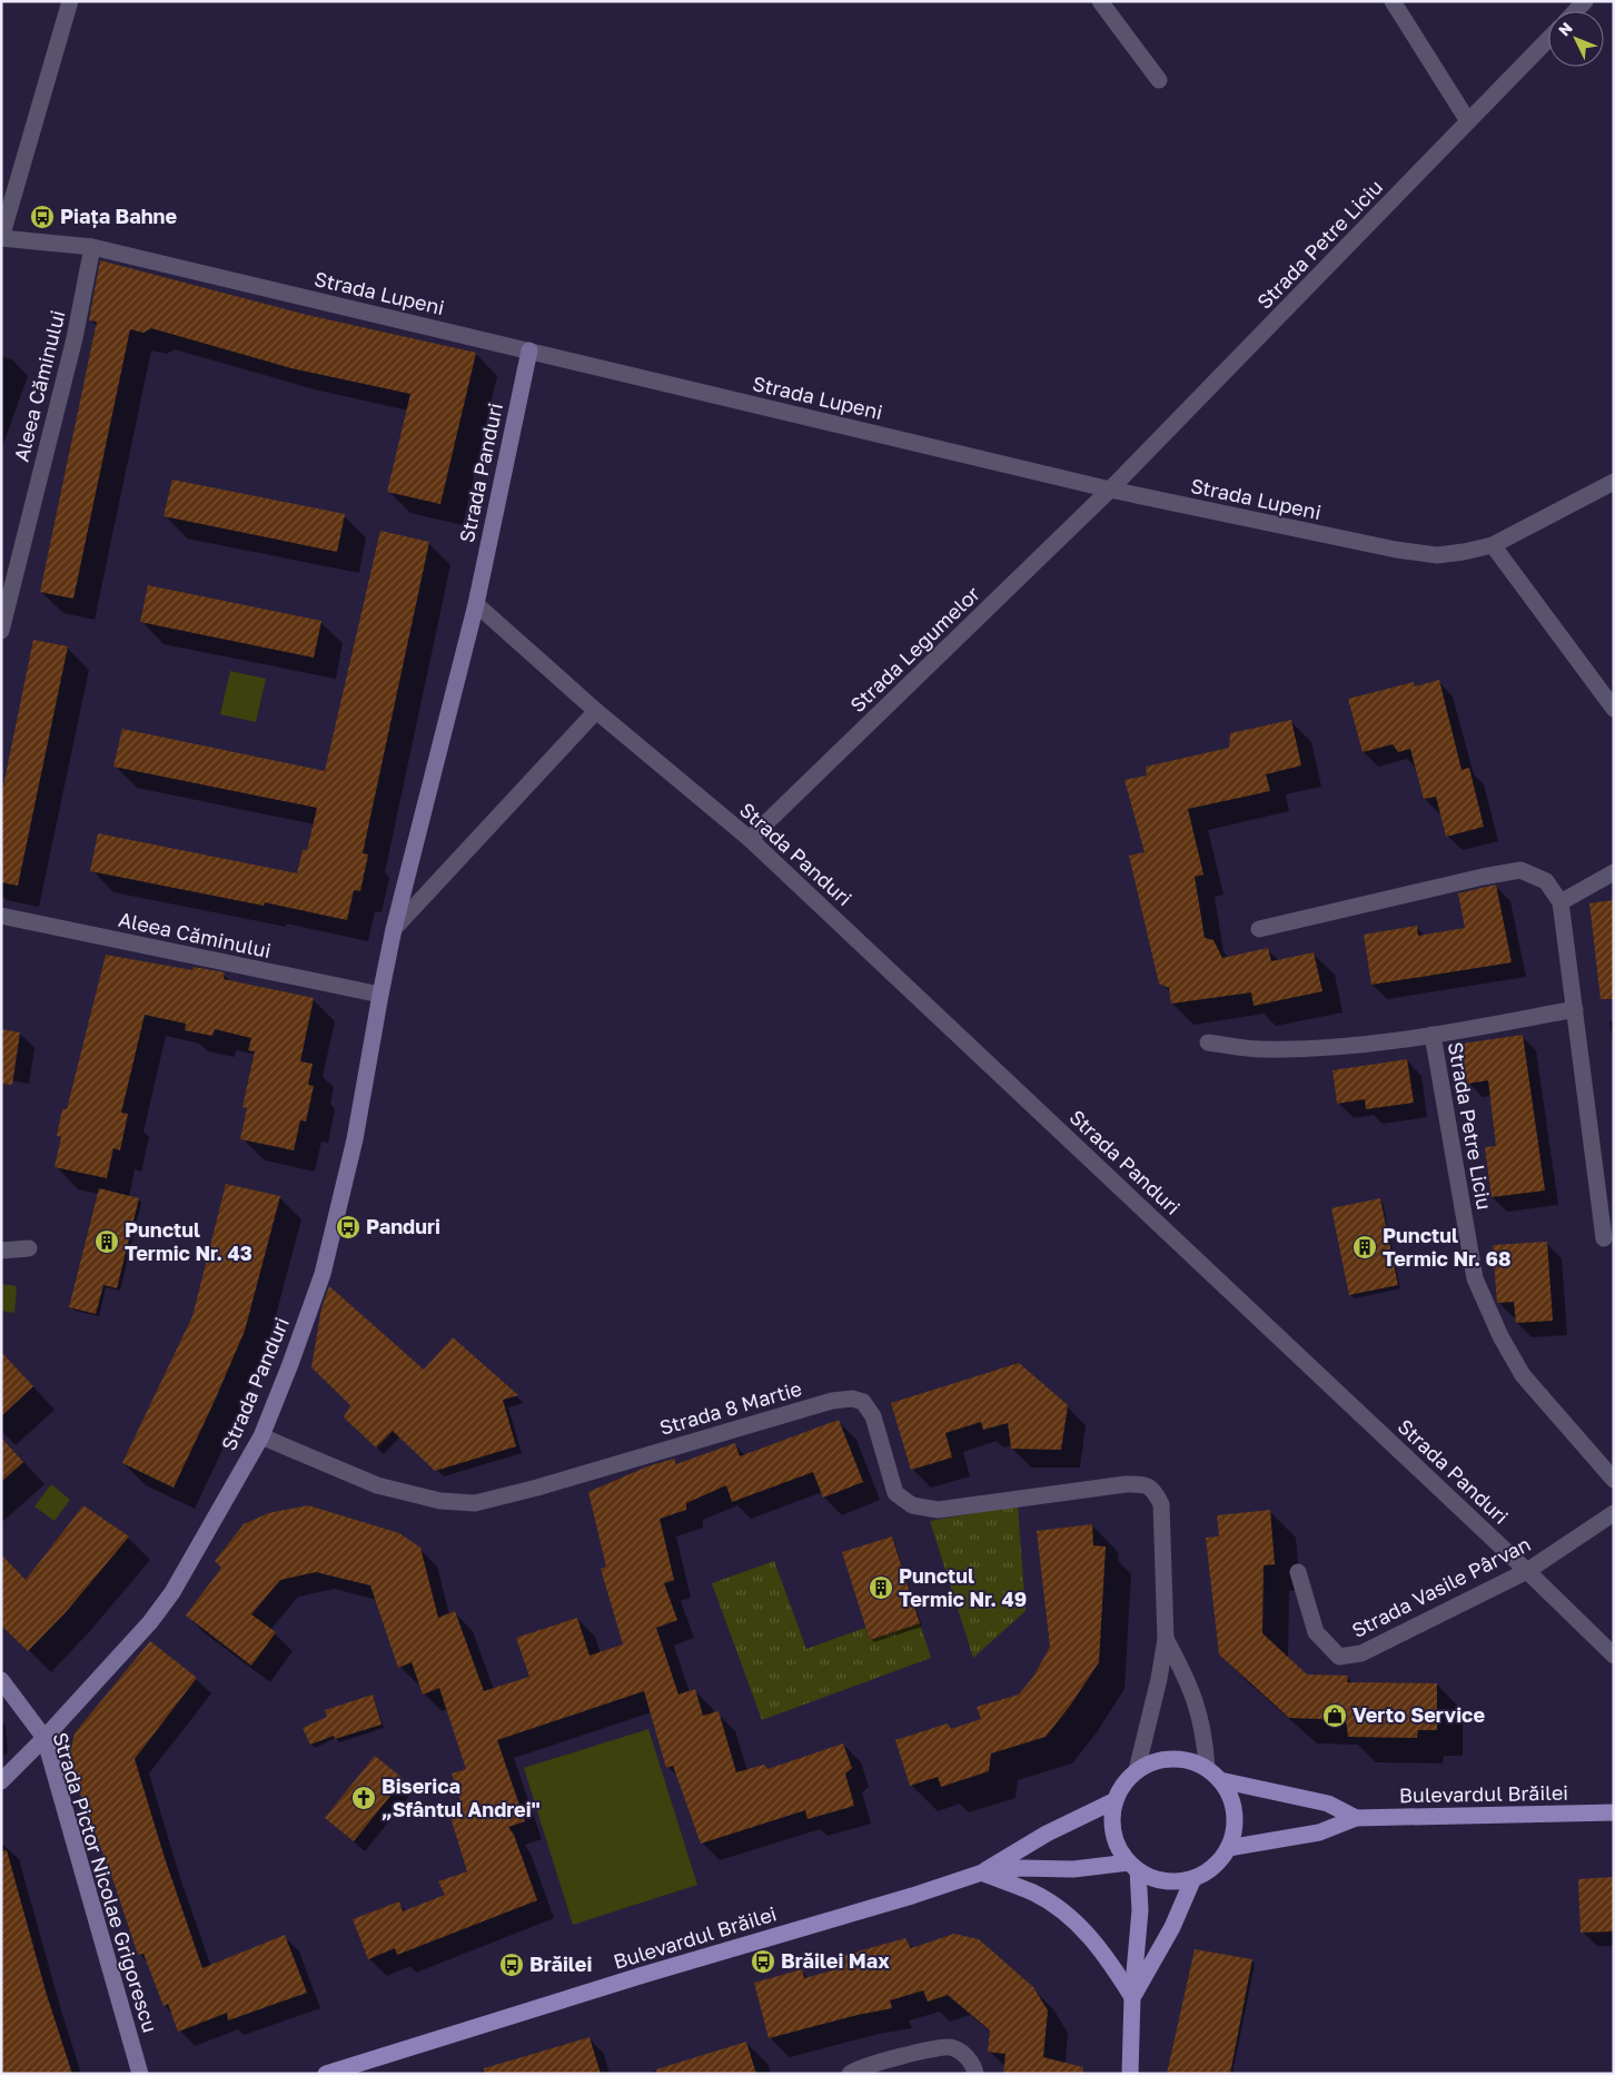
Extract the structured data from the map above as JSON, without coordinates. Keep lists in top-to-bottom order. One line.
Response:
{"streets":{"main road":["Bulevardul Brăilei"],"street":["Strada Petre Liciu","Strada Lupeni","Aleea Căminului","Strada Panduri","Strada Legumelor","Strada 8 Martie","Strada Vasile Pârvan","Strada Pictor Nicolae Grigorescu"]},"crossings":[["Strada Petre Liciu","Strada Lupeni"],["Strada Petre Liciu","Strada Legumelor"],["Strada Lupeni","Aleea Căminului"],["Strada Lupeni","Strada Panduri"],["Strada Lupeni","Strada Legumelor"],["Aleea Căminului","Strada Panduri"],["Strada Panduri","Strada Legumelor"],["Strada Panduri","Strada 8 Martie"],["Strada Panduri","Strada Vasile Pârvan"],["Strada Panduri","Strada Pictor Nicolae Grigorescu"]],"places":{"bus stop":["Piața Bahne","Panduri","Brăilei Max","Brăilei"],"building":["Punctul Termic Nr. 43","Punctul Termic Nr. 68","Punctul Termic Nr. 49"],"shop":["Verto Service"],"church":["Biserica „Sfântul Andrei\""]},"north":"top left"}
